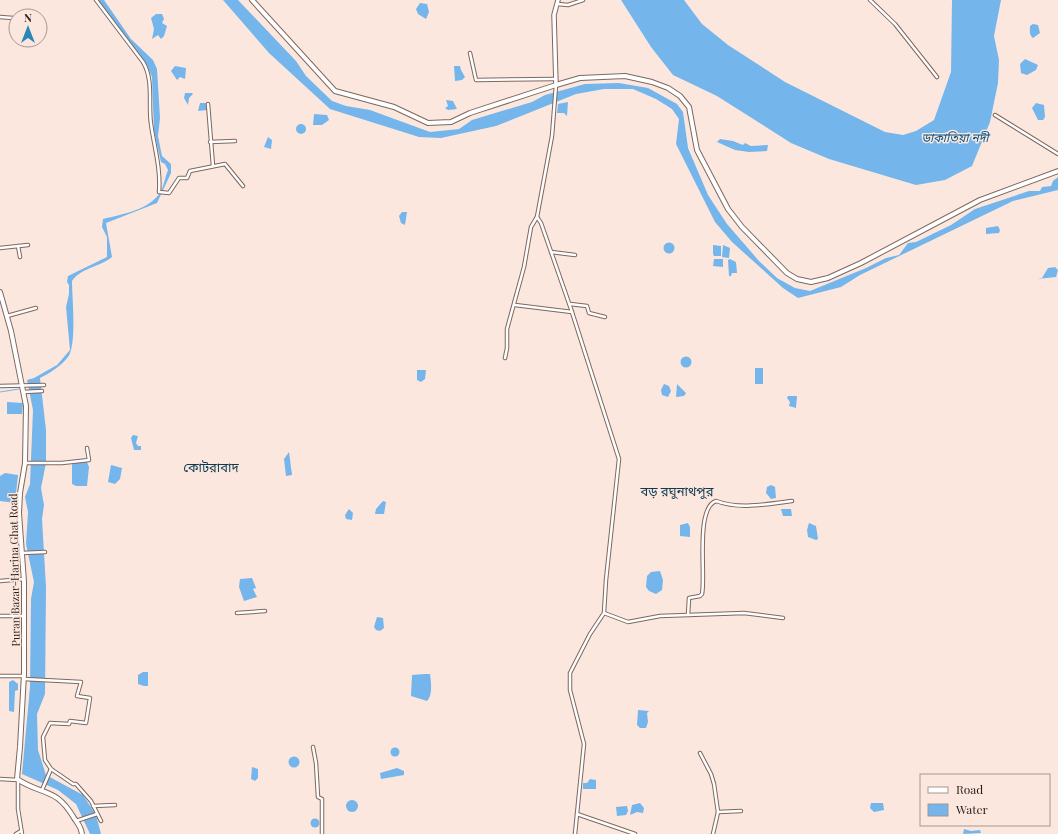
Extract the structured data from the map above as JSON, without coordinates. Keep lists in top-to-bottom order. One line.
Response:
{"streets":{"main road":["Puran Bazar-Harina Ghat Road"]},"districts":["কোটরাবাদ","বড় রঘুনাথপুর"],"water":["ডাকাতিয়া নদী"],"legend":["Road","Water"],"north":"top"}
